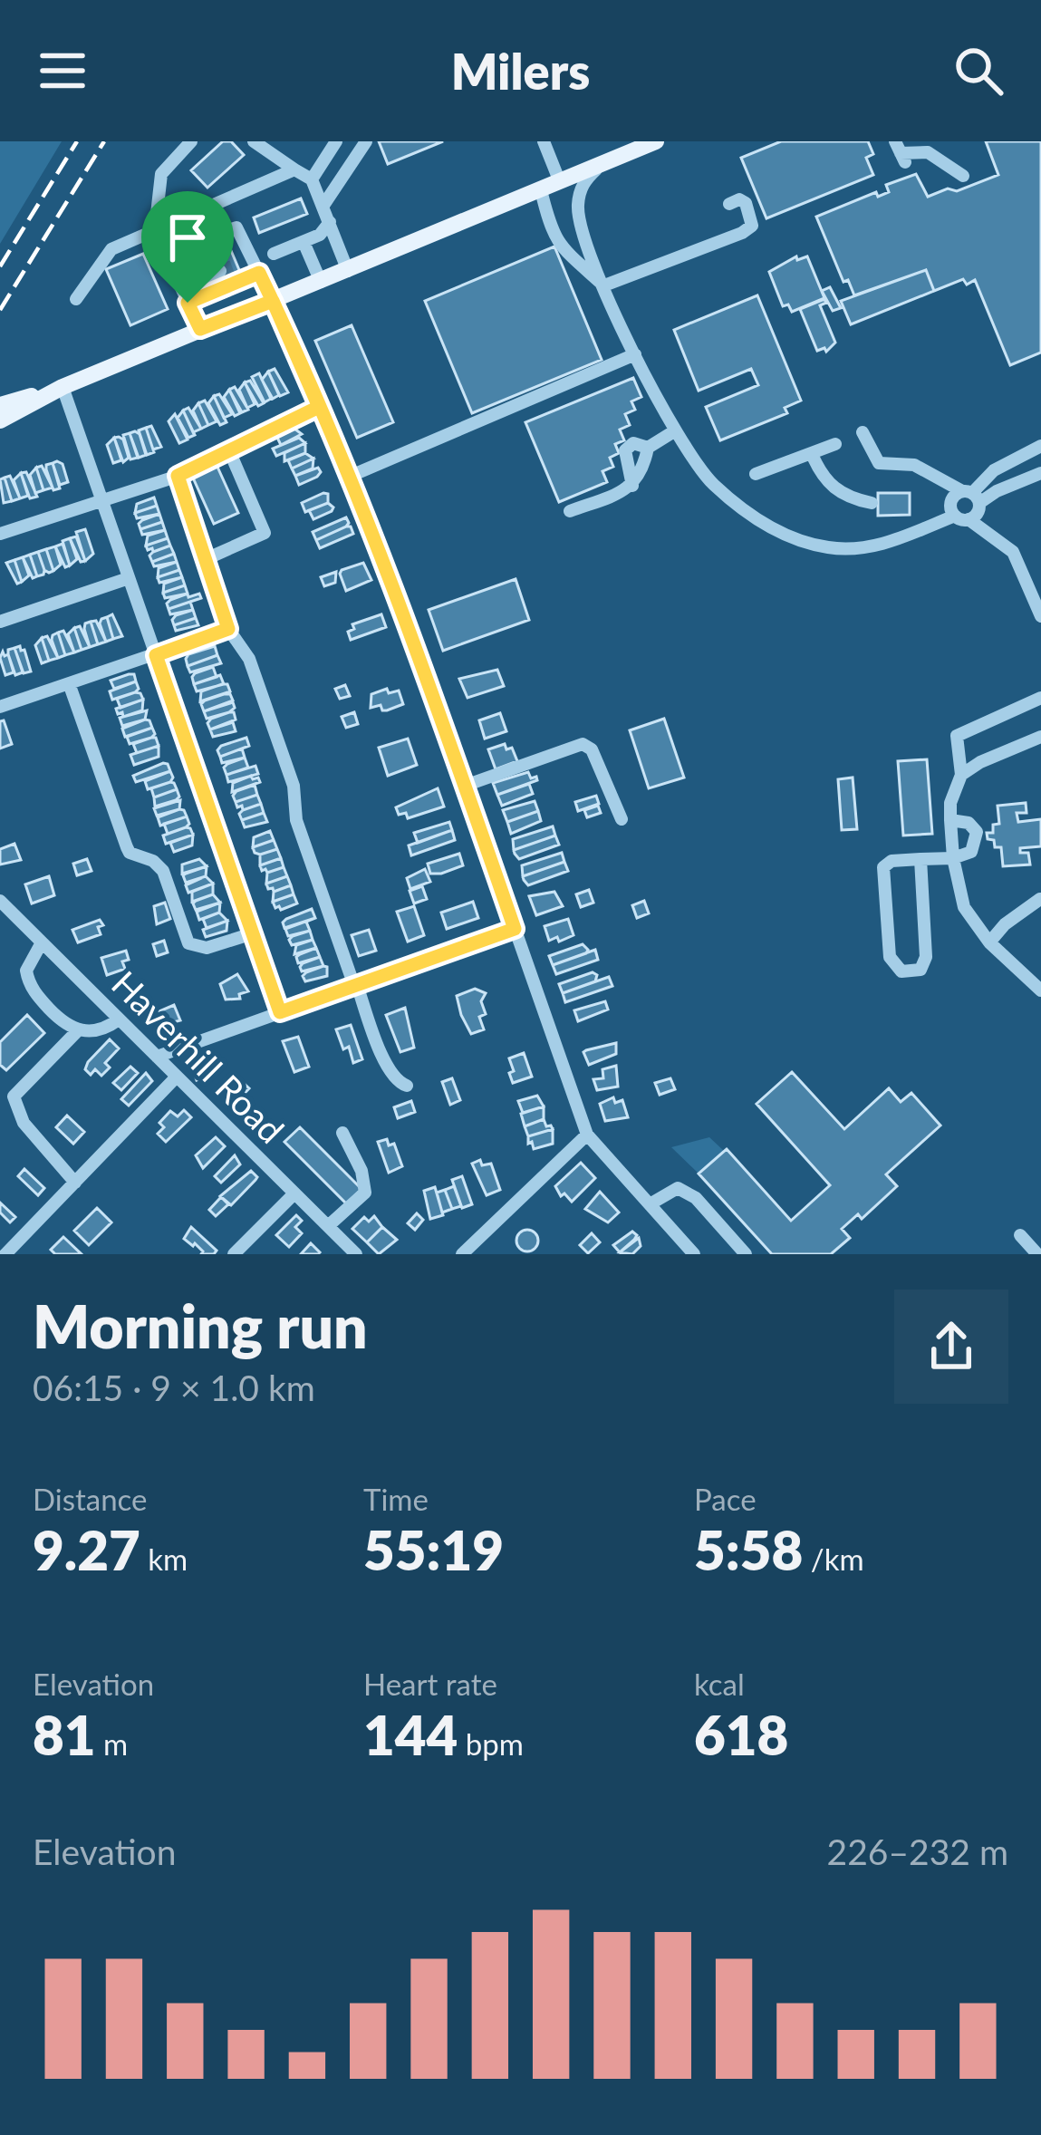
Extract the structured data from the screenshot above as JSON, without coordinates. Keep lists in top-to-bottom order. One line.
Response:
{"streets":{"street":["Haverhill Road"]},"page":{"header":"Milers","heading":["Morning run","06:15 · 9 × 1.0 km"],"stats":[["Distance","9.27 km"],["Time","55:19"],["Pace","5:58 /km"],["Elevation","81 m"],["Heart rate","144 bpm"],["kcal","618"]],"chart":["Elevation","226–232 m"]}}
